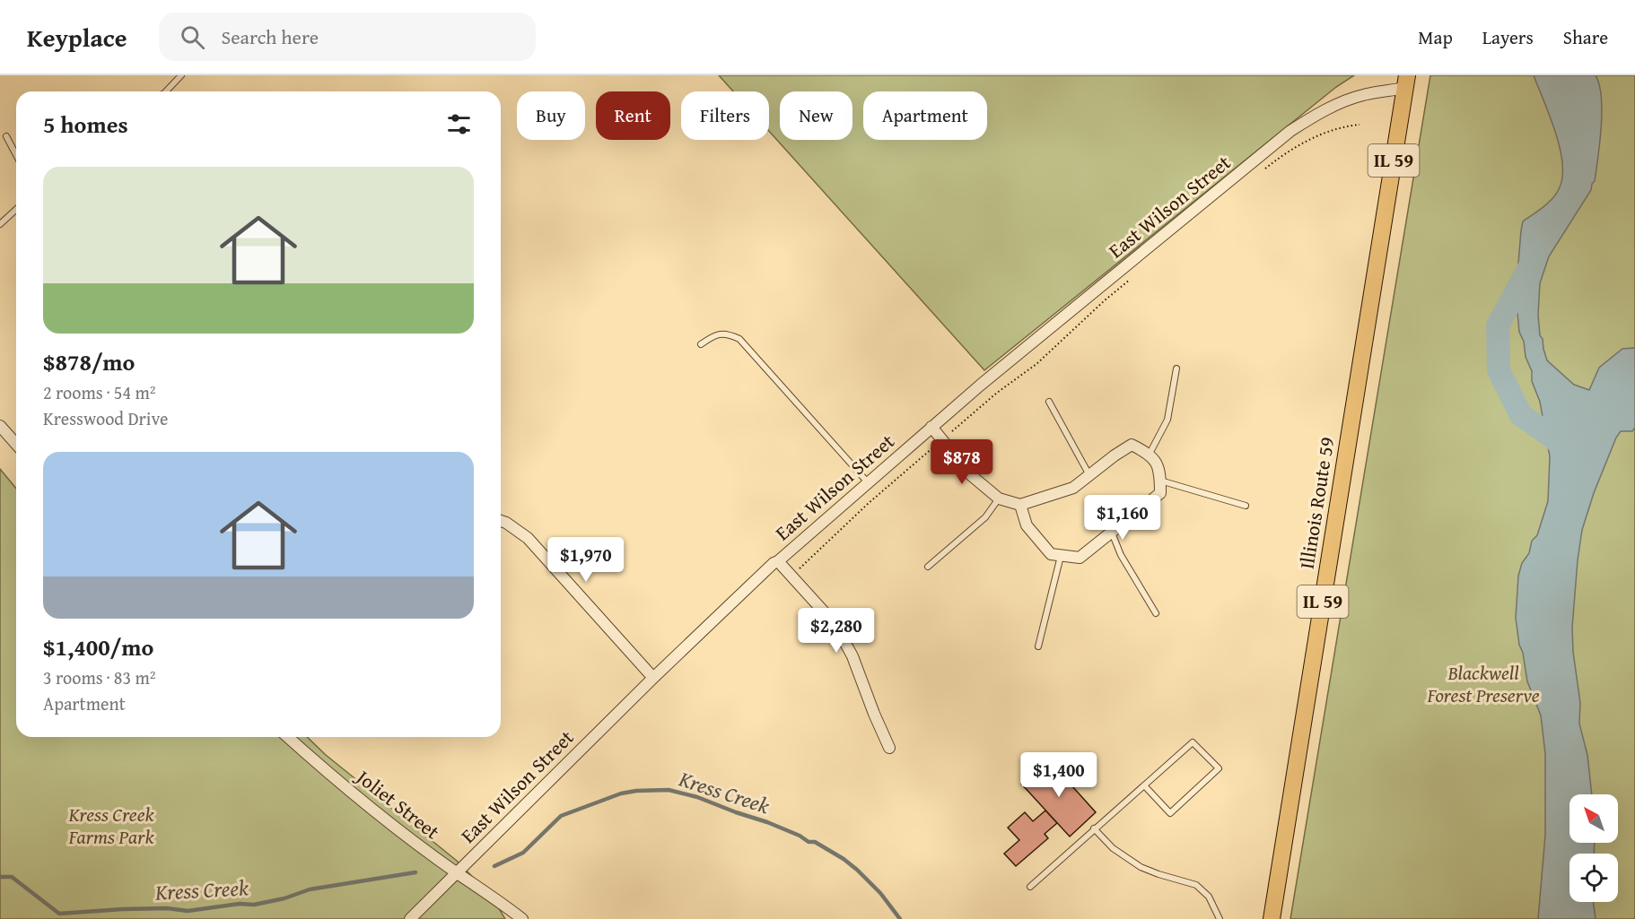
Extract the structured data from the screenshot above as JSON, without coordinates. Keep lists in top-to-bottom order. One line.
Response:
{"streets":{"main road":["IL 59","Illinois Route 59"],"street":["East Wilson Street","Joliet Street"]},"crossings":[["East Wilson Street","Illinois Route 59"],["East Wilson Street","Joliet Street"]],"water":["Kress Creek"],"parks":["Blackwell Forest Preserve","Kress Creek Farms Park"],"north":"top left","page":{"header":"Keyplace","search":"Search here","nav":["Map","Layers","Share"],"chip":["Buy","Rent","Filters","New","Apartment"],"heading":"5 homes","list":[{"name":"$878/mo","note":"2 rooms · 54 m² · Kresswood Drive"},{"name":"$1,400/mo","note":"3 rooms · 83 m² · Apartment"}],"price":["$878","$1,160","$1,970","$2,280","$1,400"]}}
